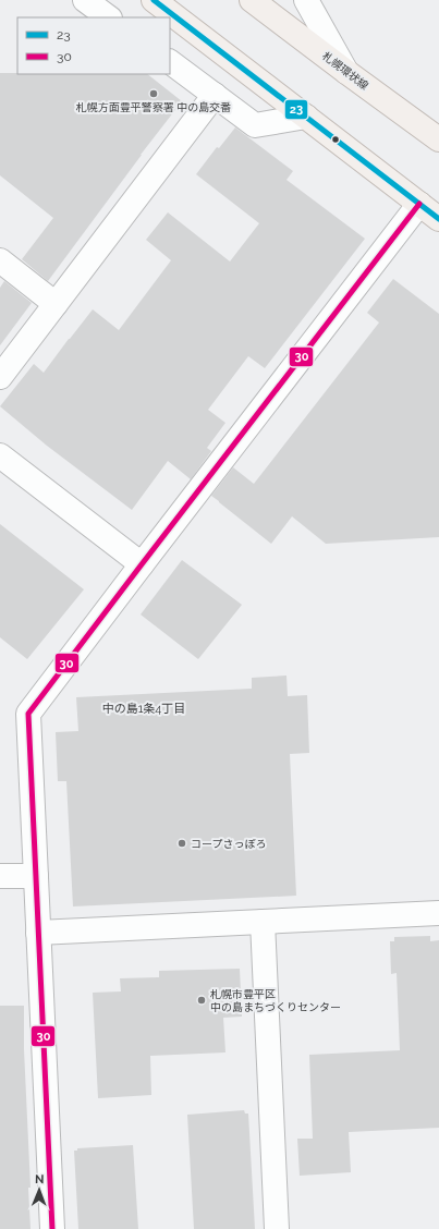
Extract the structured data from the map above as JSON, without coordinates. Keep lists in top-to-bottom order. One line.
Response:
{"streets":{"main road":["札幌環状線"]},"districts":["中の島1条4丁目"],"places":["札幌方面豊平警察署 中の島交番","コープさっぽろ","札幌市豊平区 中の島まちづくりセンター"],"lines":["transit line 23","transit line 30"],"legend":["23","30"],"north":"top"}
